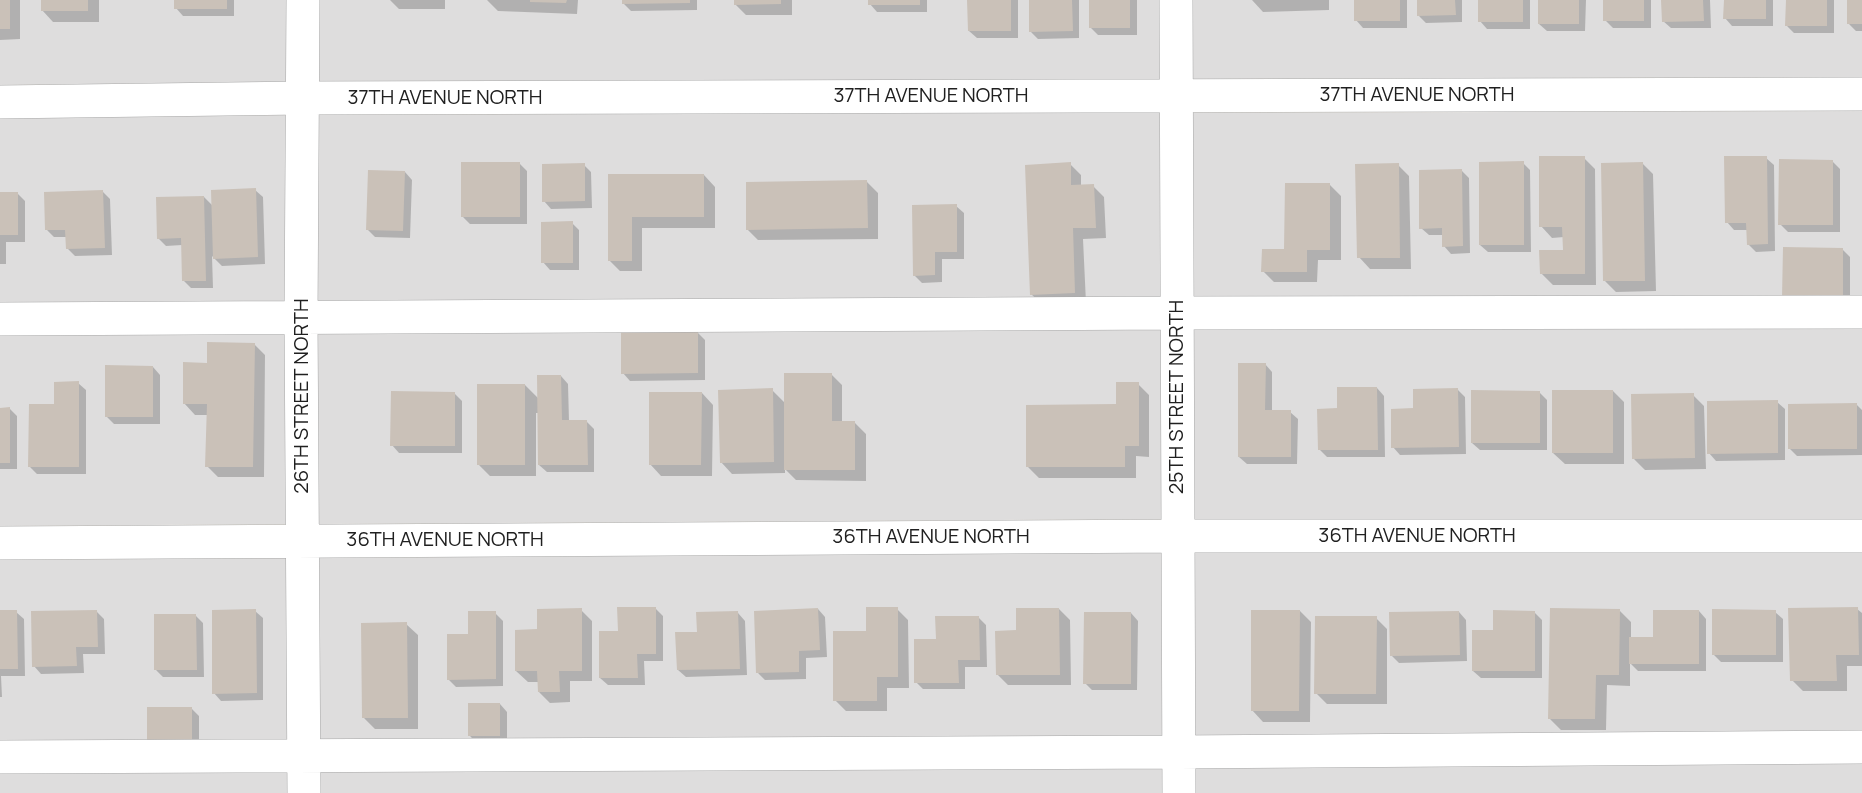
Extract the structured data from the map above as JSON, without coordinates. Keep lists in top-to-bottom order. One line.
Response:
{"streets":{"street":["37TH AVENUE NORTH","26TH STREET NORTH","25TH STREET NORTH","36TH AVENUE NORTH"]},"crossings":[["37TH AVENUE NORTH","26TH STREET NORTH"],["37TH AVENUE NORTH","25TH STREET NORTH"],["26TH STREET NORTH","36TH AVENUE NORTH"],["25TH STREET NORTH","36TH AVENUE NORTH"]]}
